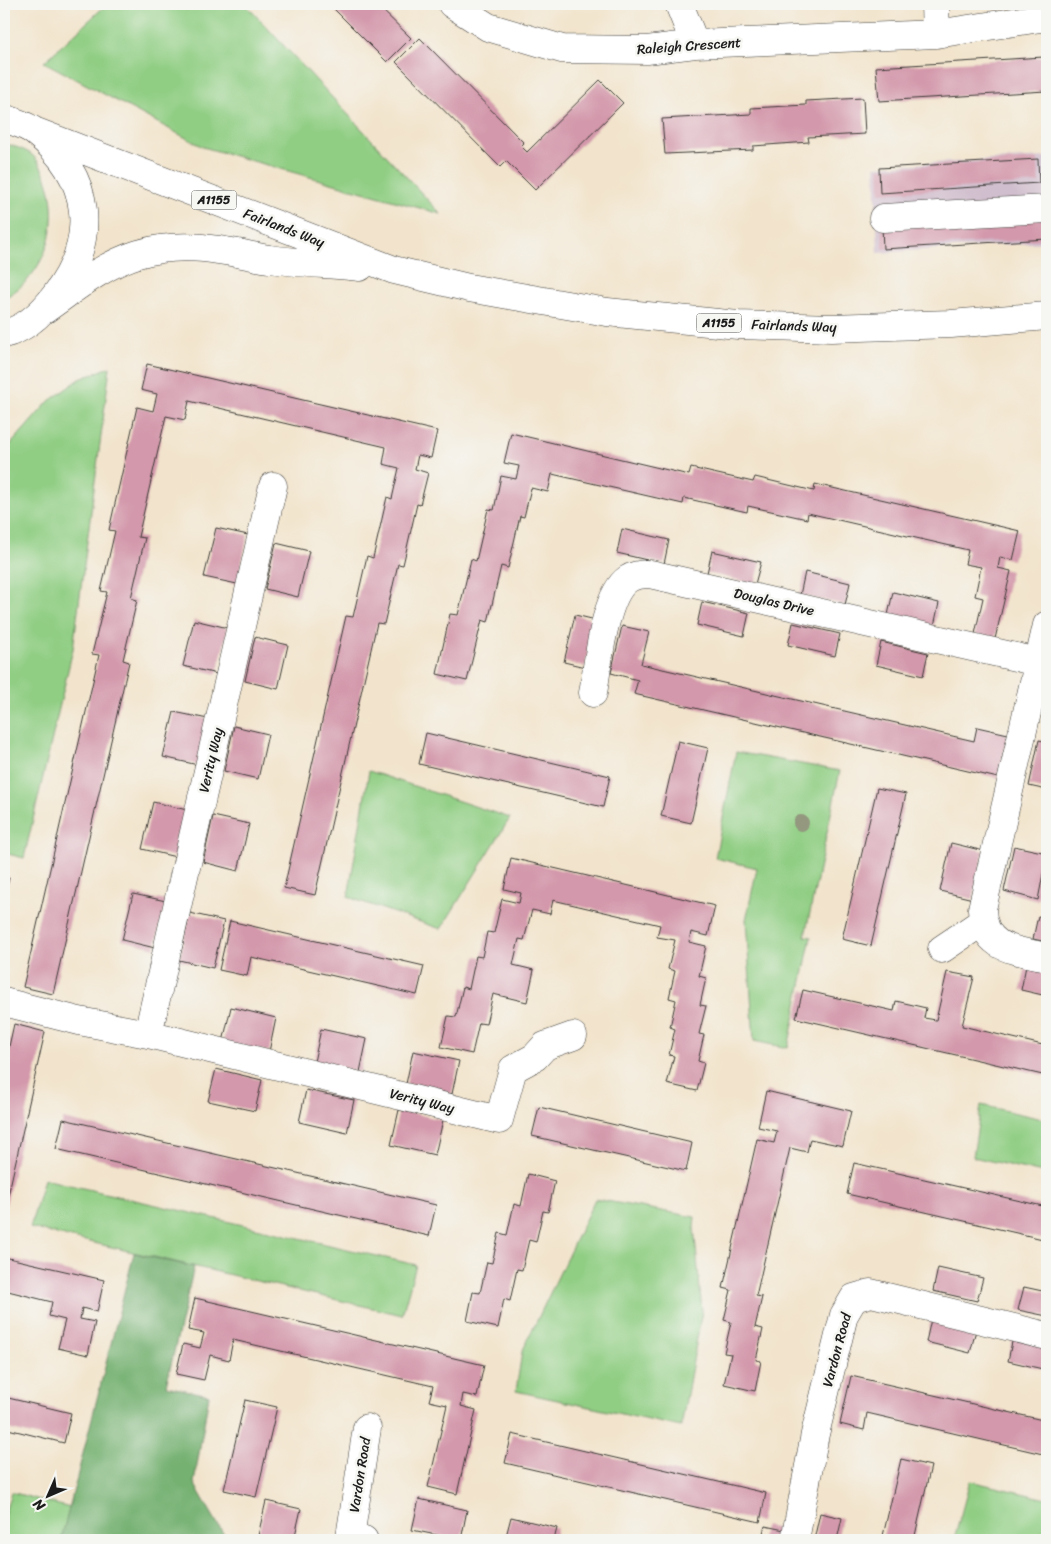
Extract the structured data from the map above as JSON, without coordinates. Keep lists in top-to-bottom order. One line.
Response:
{"streets":{"street":["Raleigh Crescent","A1155","Fairlands Way","Douglas Drive","Verity Way","Vardon Road"]},"north":"bottom left"}
